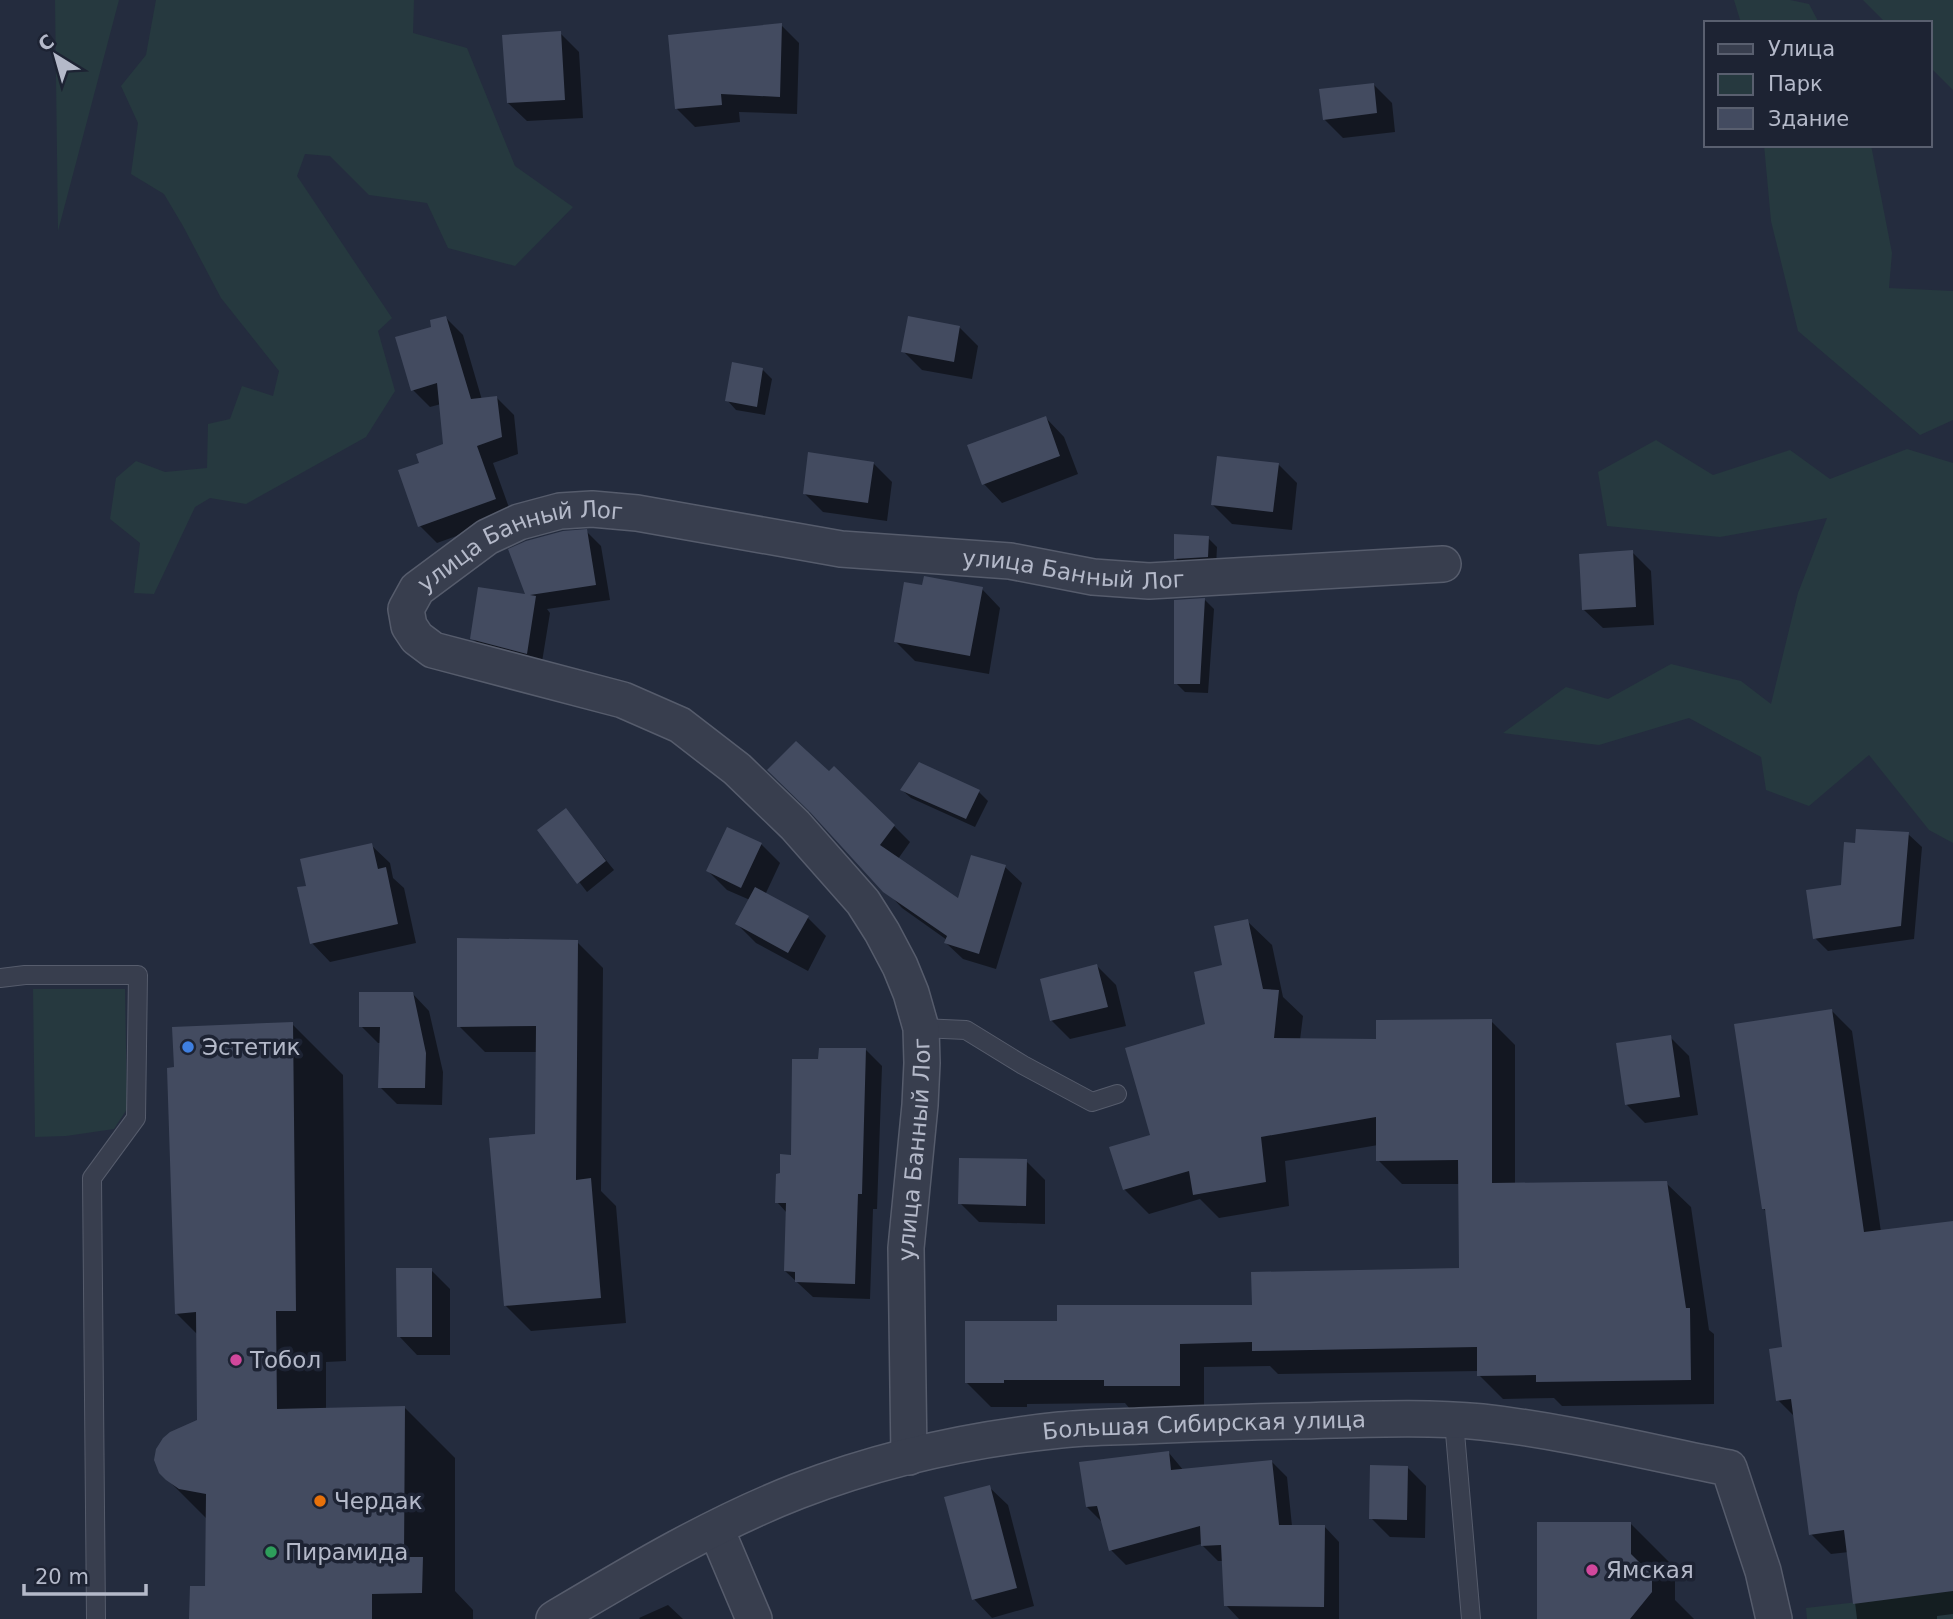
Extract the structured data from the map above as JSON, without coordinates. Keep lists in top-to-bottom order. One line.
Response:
{"streets":{"street":["улица Банный Лог","Большая Сибирская улица"]},"crossings":[["улица Банный Лог","Большая Сибирская улица"]],"places":["Эстетик","Тобол","Чердак","Пирамида","Ямская"],"legend":["Улица","Парк","Здание"],"scale_bar":"20 m","north":"top left"}
